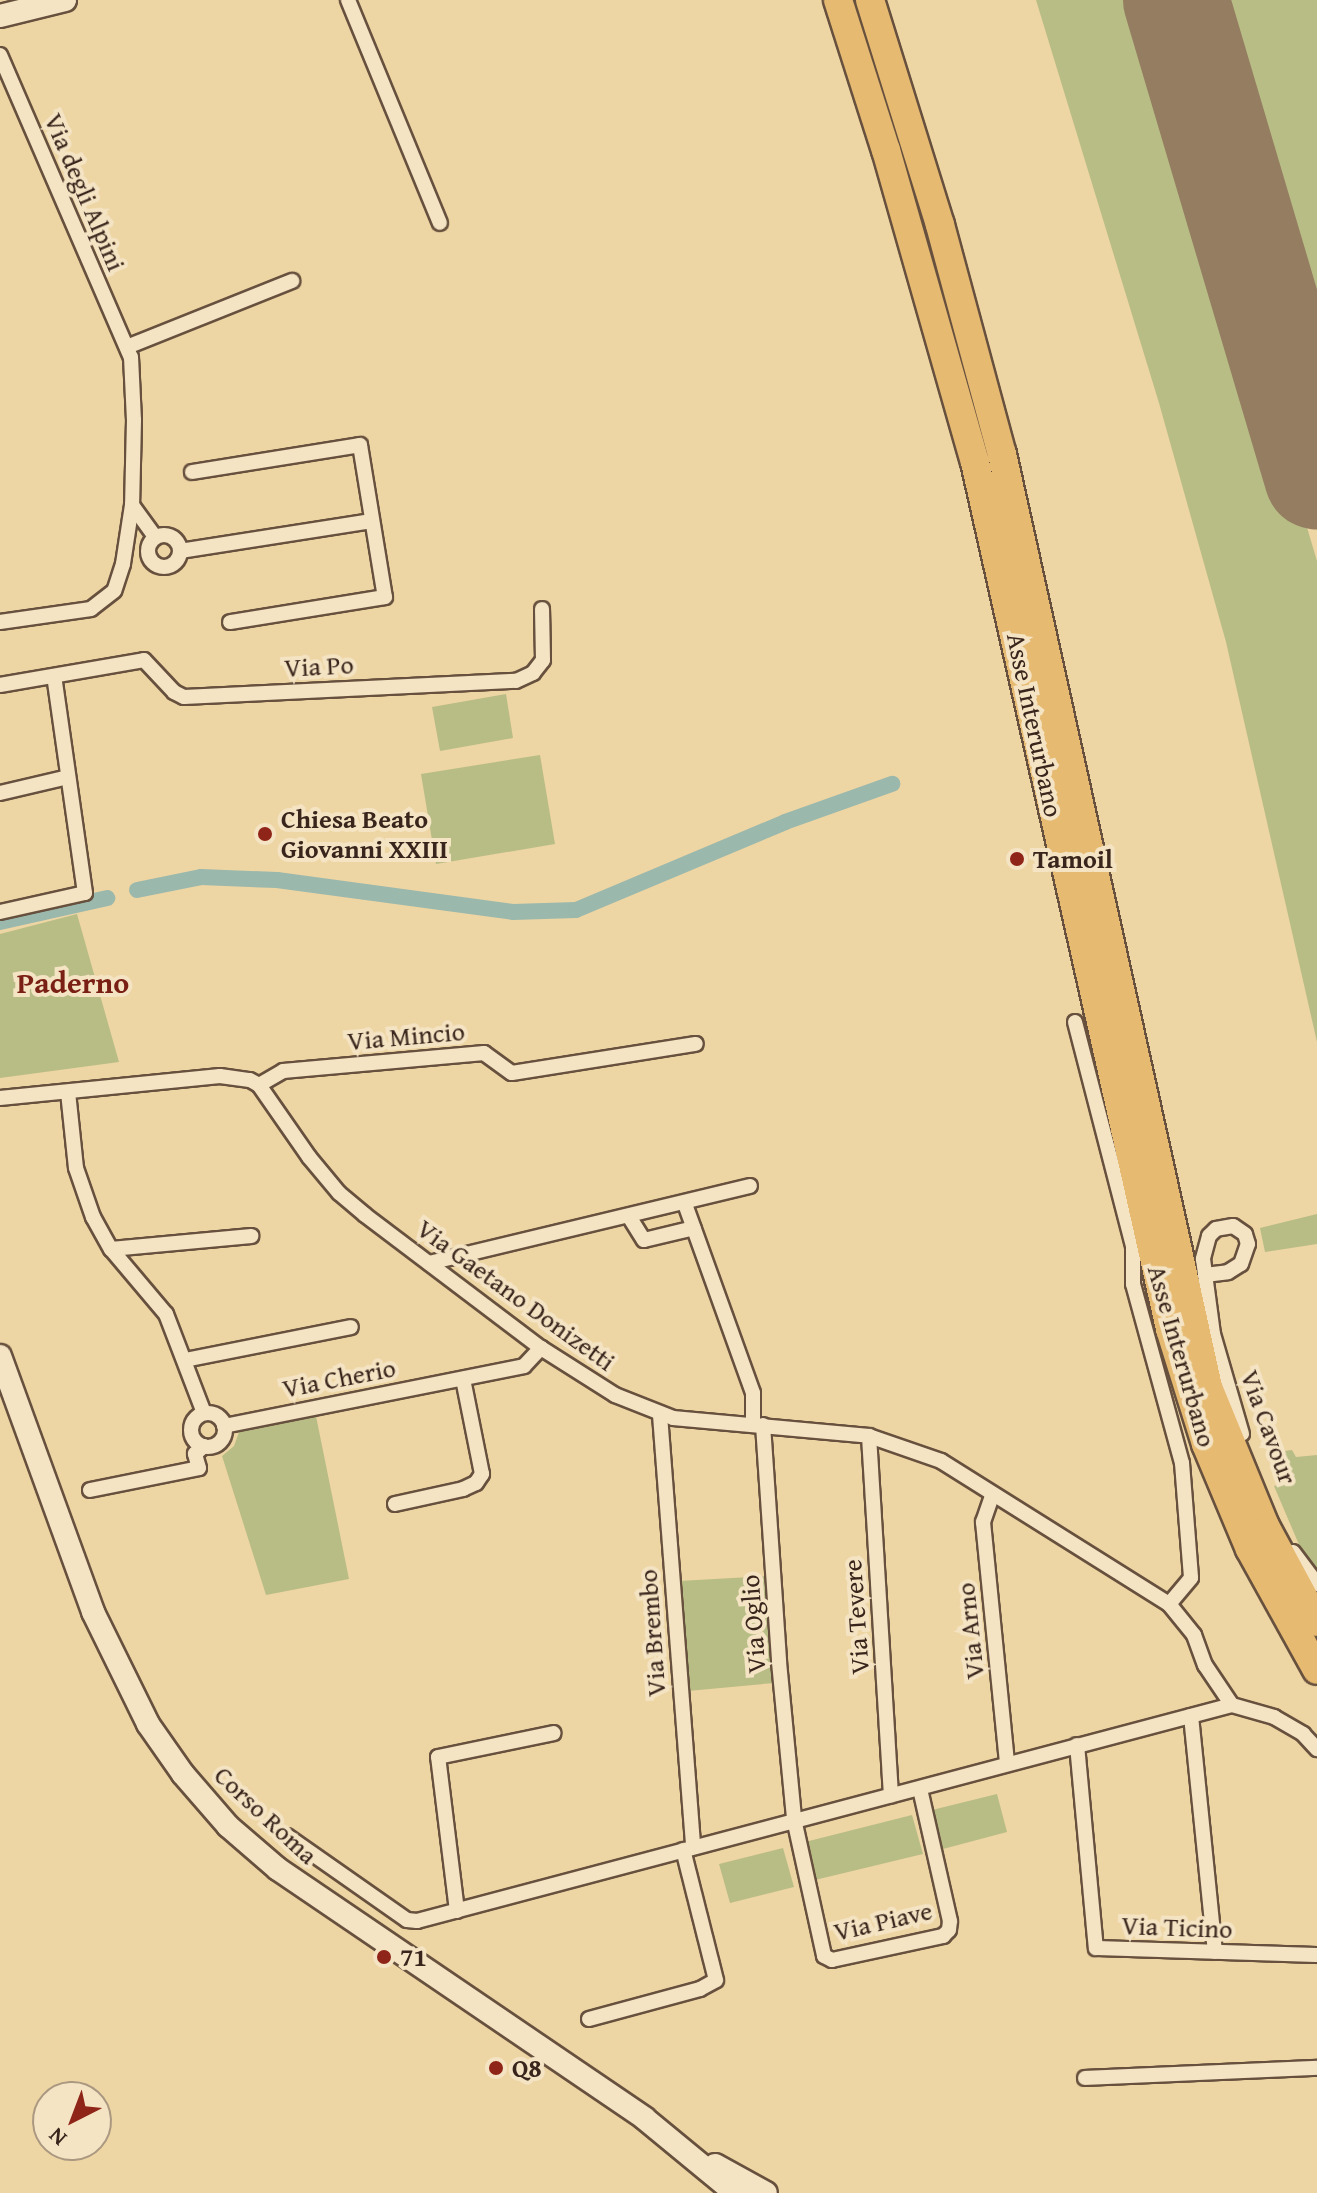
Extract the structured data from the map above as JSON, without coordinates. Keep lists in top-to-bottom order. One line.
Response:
{"streets":{"highway":["Asse Interurbano"],"street":["Via degli Alpini","Via Po","Via Mincio","Via Gaetano Donizetti","Via Cherio","Via Cavour","Via Tevere","Via Oglio","Via Arno","Via Brembo","Corso Roma","Via Piave","Via Ticino"]},"crossings":[["Via Mincio","Via Gaetano Donizetti"],["Via Gaetano Donizetti","Via Cherio"],["Via Gaetano Donizetti","Via Tevere"],["Via Gaetano Donizetti","Via Oglio"],["Via Gaetano Donizetti","Via Arno"],["Via Gaetano Donizetti","Via Brembo"],["Via Oglio","Via Piave"]],"districts":["Paderno"],"places":["Chiesa Beato Giovanni XXIII","Tamoil","71","Q8"],"north":"bottom left"}
